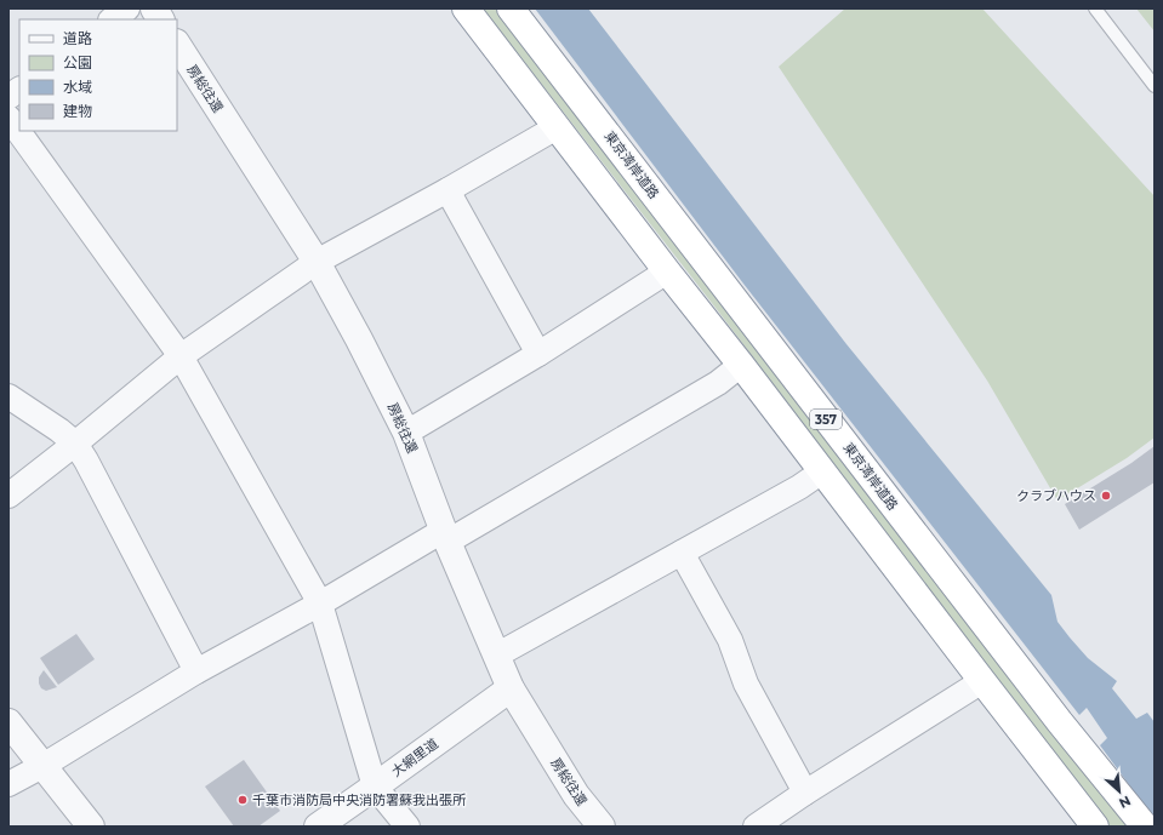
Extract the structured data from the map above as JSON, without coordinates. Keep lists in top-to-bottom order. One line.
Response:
{"streets":{"highway":["東京湾岸道路","357"],"street":["房総往還","大網里道"]},"crossings":[["房総往還","大網里道"]],"places":["クラブハウス","千葉市消防局中央消防署蘇我出張所"],"legend":["道路","公園","水域","建物"],"north":"bottom right"}
